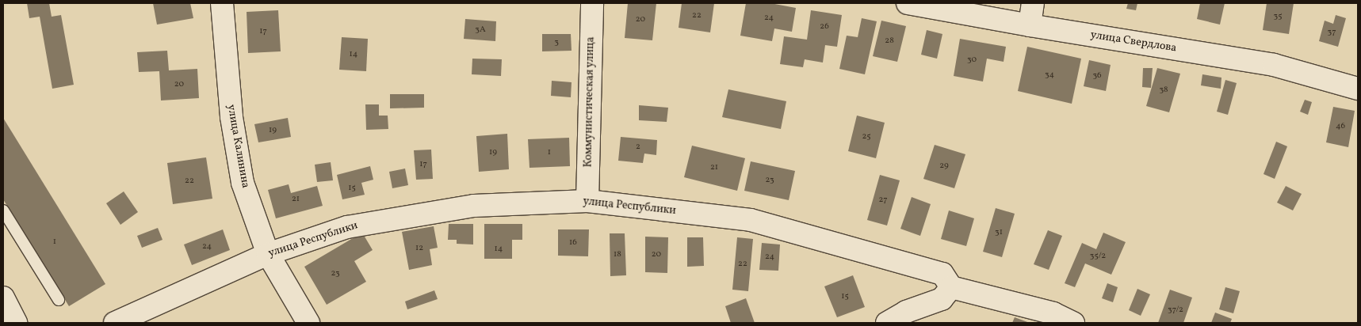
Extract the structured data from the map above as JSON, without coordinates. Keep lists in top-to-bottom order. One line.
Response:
{"streets":{"street":["улица Свердлова","Коммунистическая улица","улица Калинина","улица Республики"]},"crossings":[["Коммунистическая улица","улица Республики"],["улица Калинина","улица Республики"]],"house_numbers":["22","35","24","20","26","3А","17","37","28","3","14","30","34","36","20","38","46","19","25","2","19","1","17","29","21","23","22","15","21","27","31","1","16","24","12","14","18","20","35/2","24","22","23","15","37/2"]}
